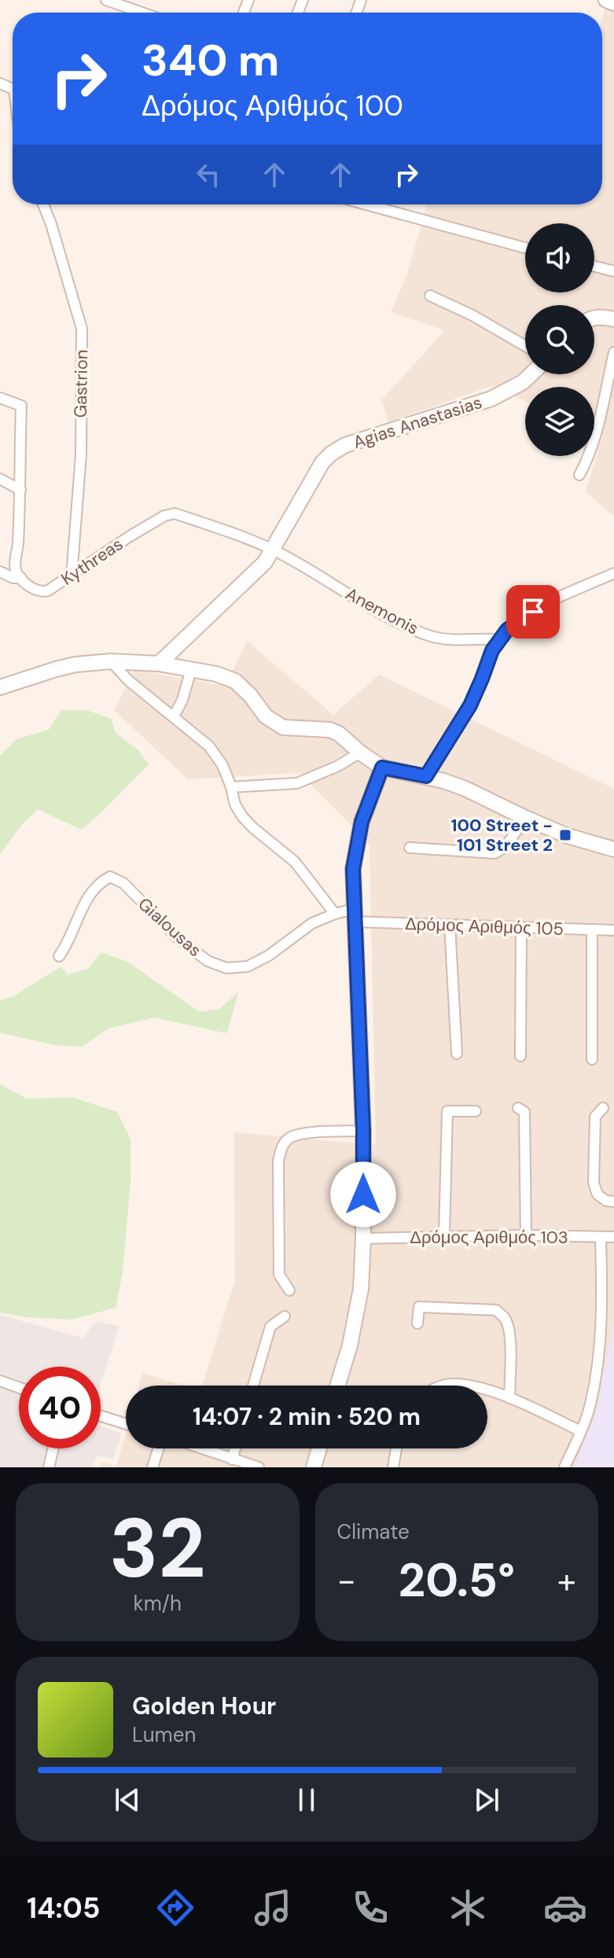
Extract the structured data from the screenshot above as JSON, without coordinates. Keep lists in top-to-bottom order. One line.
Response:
{"streets":{"street":["Gastrion","Agias Anastasias","Kythreas","Anemonis","Δρόμος Αριθμός 105","Gialousas","Δρόμος Αριθμός 103"]},"crossings":[["Gastrion","Kythreas"],["Agias Anastasias","Kythreas"],["Agias Anastasias","Anemonis"],["Kythreas","Anemonis"],["Δρόμος Αριθμός 105","Gialousas"]],"places":{"transit":["100 Street - 101 Street 2"]},"page":{"turn":["340 m","Δρόμος Αριθμός 100"],"limit":"40","trip":"14:07 · 2 min · 520 m","tile":[["32","km/h"],"Climate"],"heat":["−","20.5°","+"],"song":["Golden Hour","Lumen"],"tabs":"14:05"}}
